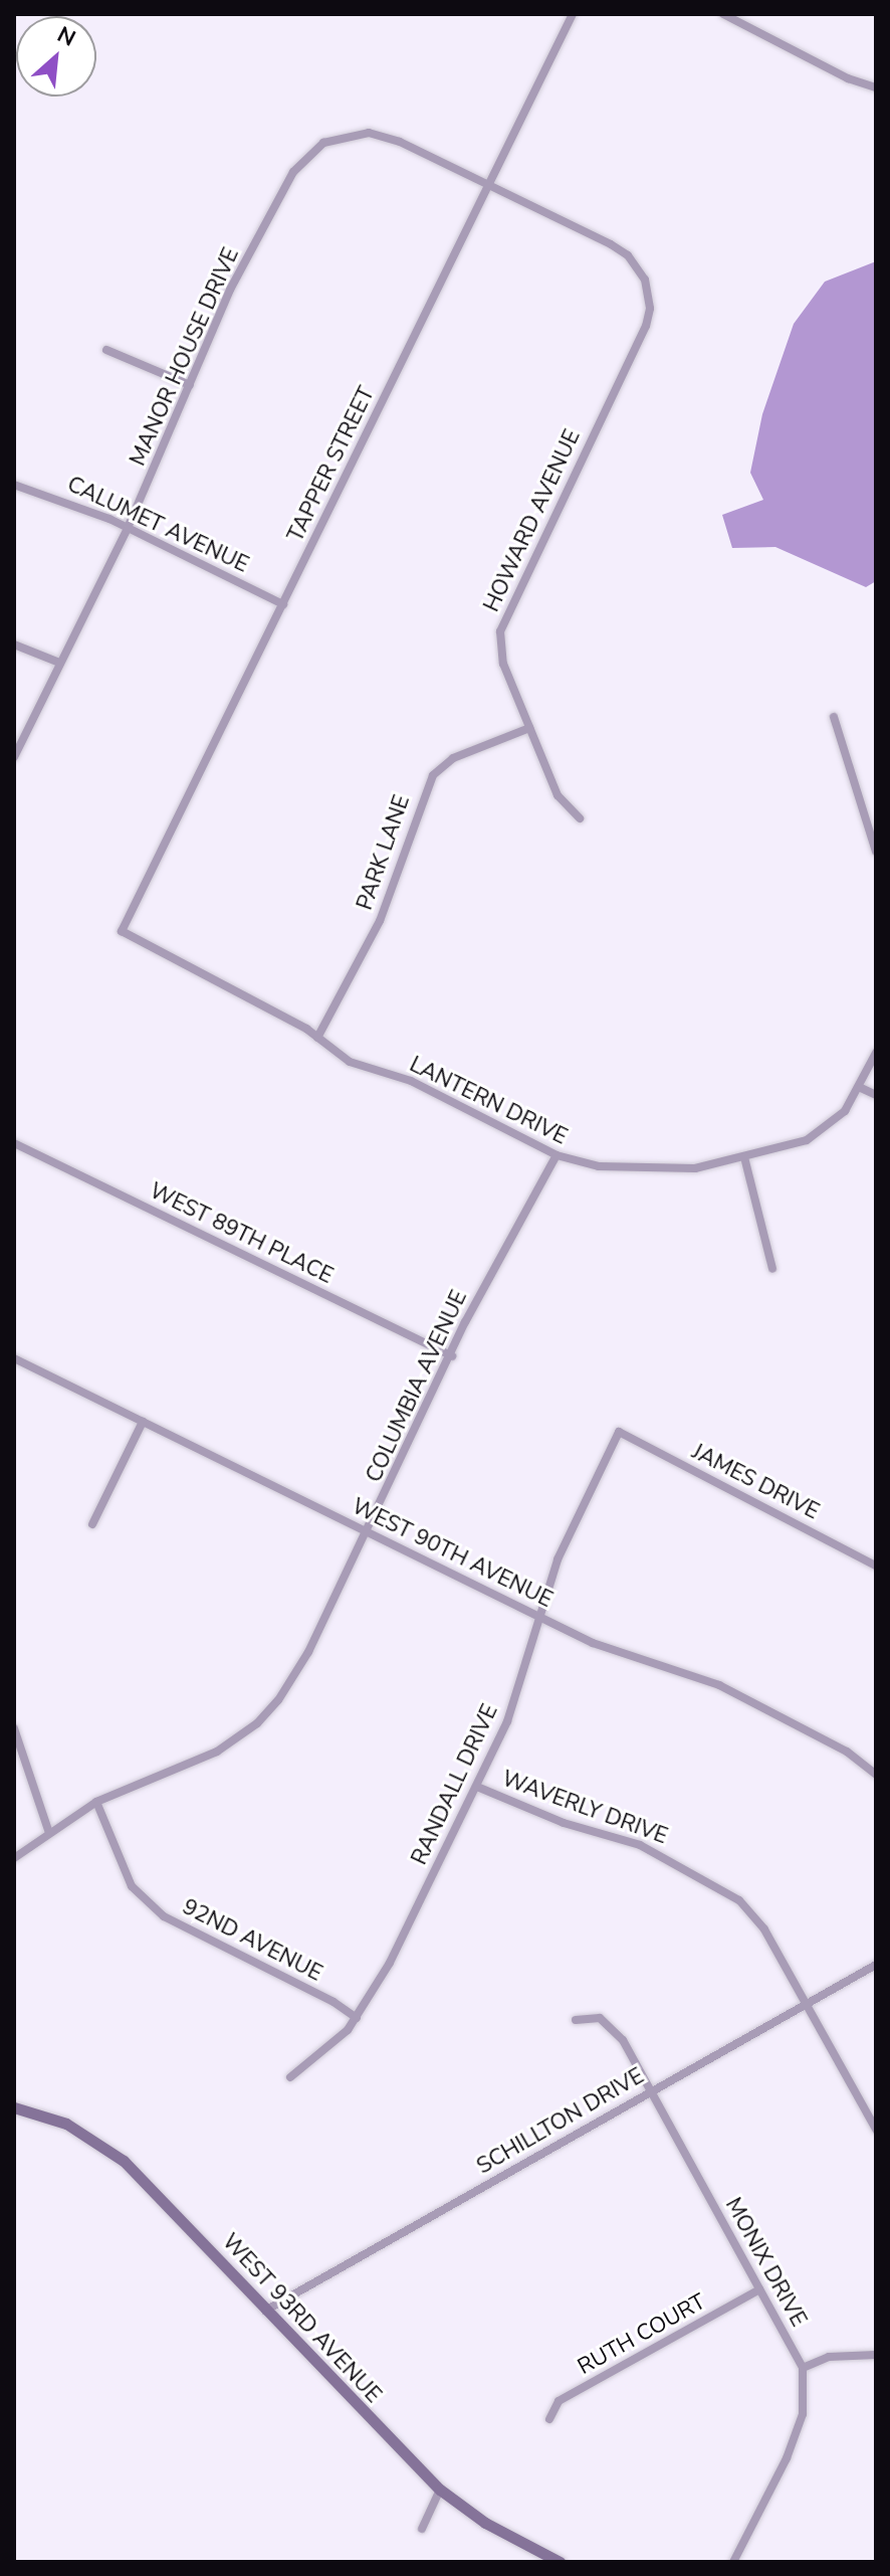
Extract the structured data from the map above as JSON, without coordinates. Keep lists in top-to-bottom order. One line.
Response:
{"streets":{"street":["MANOR HOUSE DRIVE","TAPPER STREET","HOWARD AVENUE","CALUMET AVENUE","PARK LANE","LANTERN DRIVE","WEST 89TH PLACE","COLUMBIA AVENUE","JAMES DRIVE","WEST 90TH AVENUE","RANDALL DRIVE","WAVERLY DRIVE","92ND AVENUE","SCHILLTON DRIVE","MONIX DRIVE","WEST 93RD AVENUE","RUTH COURT"]},"crossings":[["MANOR HOUSE DRIVE","TAPPER STREET"],["MANOR HOUSE DRIVE","HOWARD AVENUE"],["MANOR HOUSE DRIVE","CALUMET AVENUE"],["TAPPER STREET","CALUMET AVENUE"],["TAPPER STREET","LANTERN DRIVE"],["HOWARD AVENUE","PARK LANE"],["PARK LANE","LANTERN DRIVE"],["LANTERN DRIVE","COLUMBIA AVENUE"],["WEST 89TH PLACE","COLUMBIA AVENUE"],["COLUMBIA AVENUE","WEST 90TH AVENUE"],["COLUMBIA AVENUE","92ND AVENUE"],["JAMES DRIVE","RANDALL DRIVE"],["WEST 90TH AVENUE","RANDALL DRIVE"],["RANDALL DRIVE","WAVERLY DRIVE"],["RANDALL DRIVE","92ND AVENUE"],["WAVERLY DRIVE","SCHILLTON DRIVE"],["SCHILLTON DRIVE","MONIX DRIVE"],["SCHILLTON DRIVE","WEST 93RD AVENUE"],["MONIX DRIVE","RUTH COURT"]],"north":"top right"}
